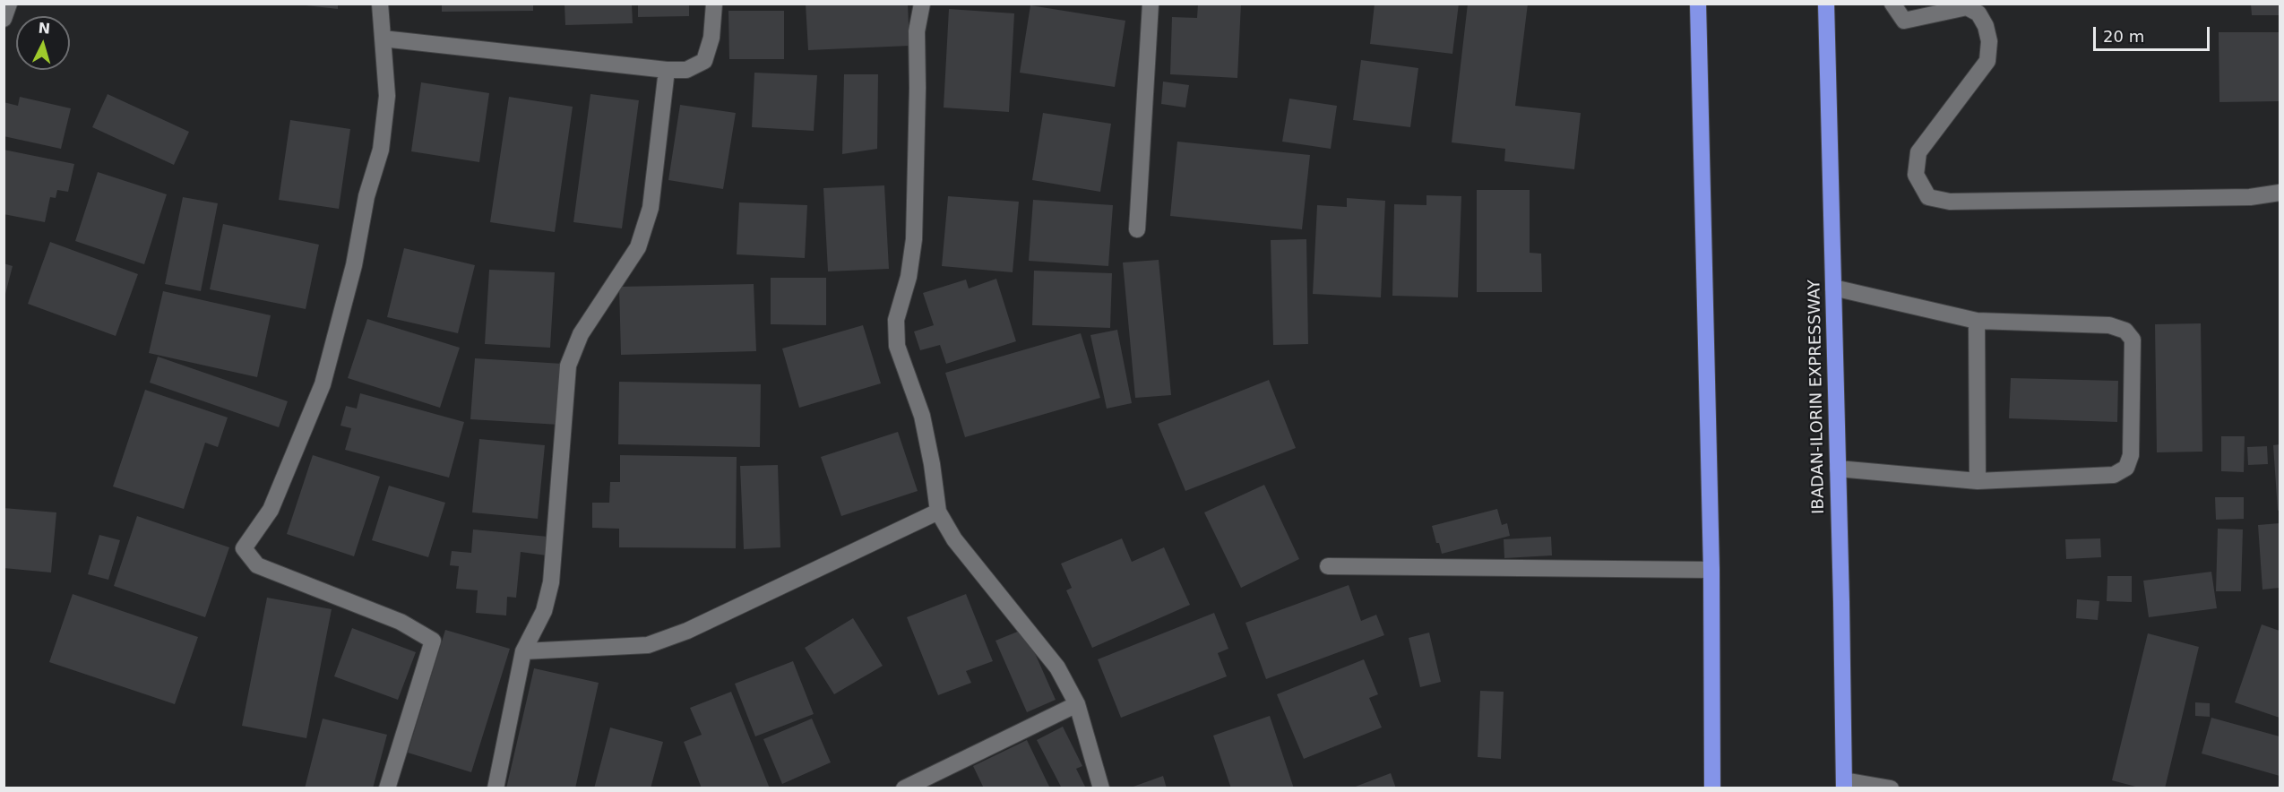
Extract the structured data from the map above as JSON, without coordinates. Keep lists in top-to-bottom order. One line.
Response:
{"streets":{"highway":["IBADAN-ILORIN EXPRESSWAY"]},"scale_bar":"20 m","north":"top"}
